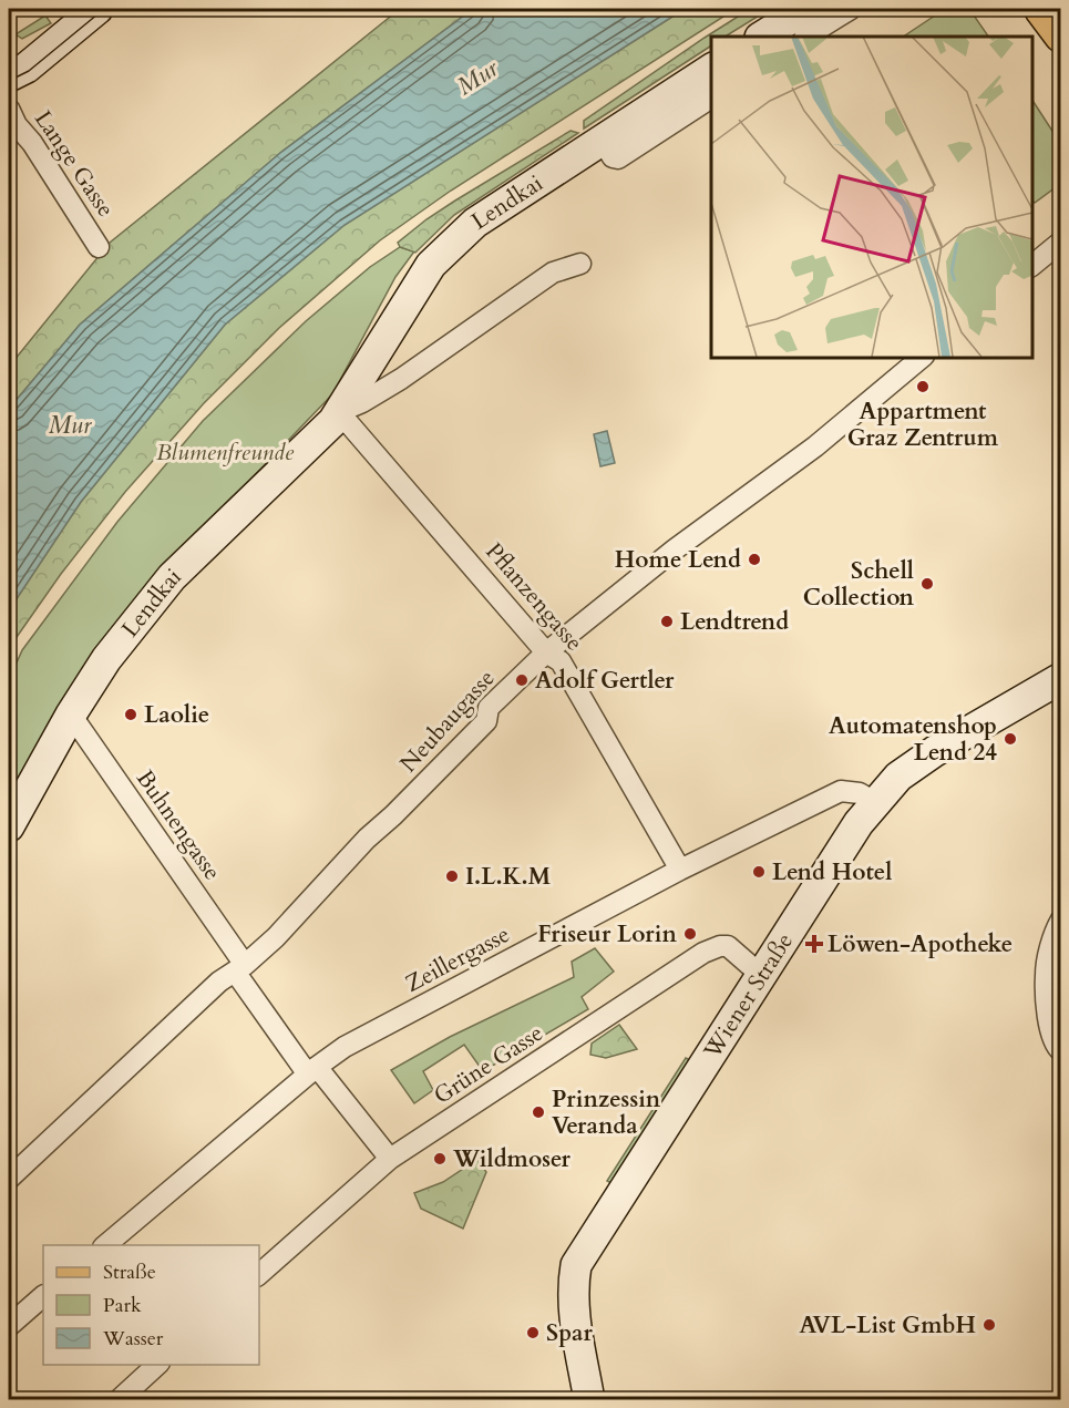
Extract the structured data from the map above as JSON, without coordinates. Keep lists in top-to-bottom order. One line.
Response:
{"streets":{"main road":["Lendkai","Wiener Straße"],"street":["Lange Gasse","Pflanzengasse","Neubaugasse","Buhnengasse","Zeillergasse","Grüne Gasse"]},"crossings":[["Lendkai","Pflanzengasse"],["Lendkai","Buhnengasse"],["Pflanzengasse","Neubaugasse"],["Pflanzengasse","Zeillergasse"],["Neubaugasse","Buhnengasse"],["Buhnengasse","Zeillergasse"],["Buhnengasse","Grüne Gasse"],["Zeillergasse","Wiener Straße"],["Wiener Straße","Grüne Gasse"]],"water":["Mur"],"parks":["Blumenfreunde"],"places":{"other":["Appartment Graz Zentrum","Home Lend","Schell Collection","Lendtrend","Adolf Gertler","Laolie","Automatenshop Lend 24","Lend Hotel","I.L.K.M","Friseur Lorin","Prinzessin Veranda","Wildmoser","AVL-List GmbH","Spar"],"health":["Löwen-Apotheke"]},"legend":["Straße","Park","Wasser"]}
